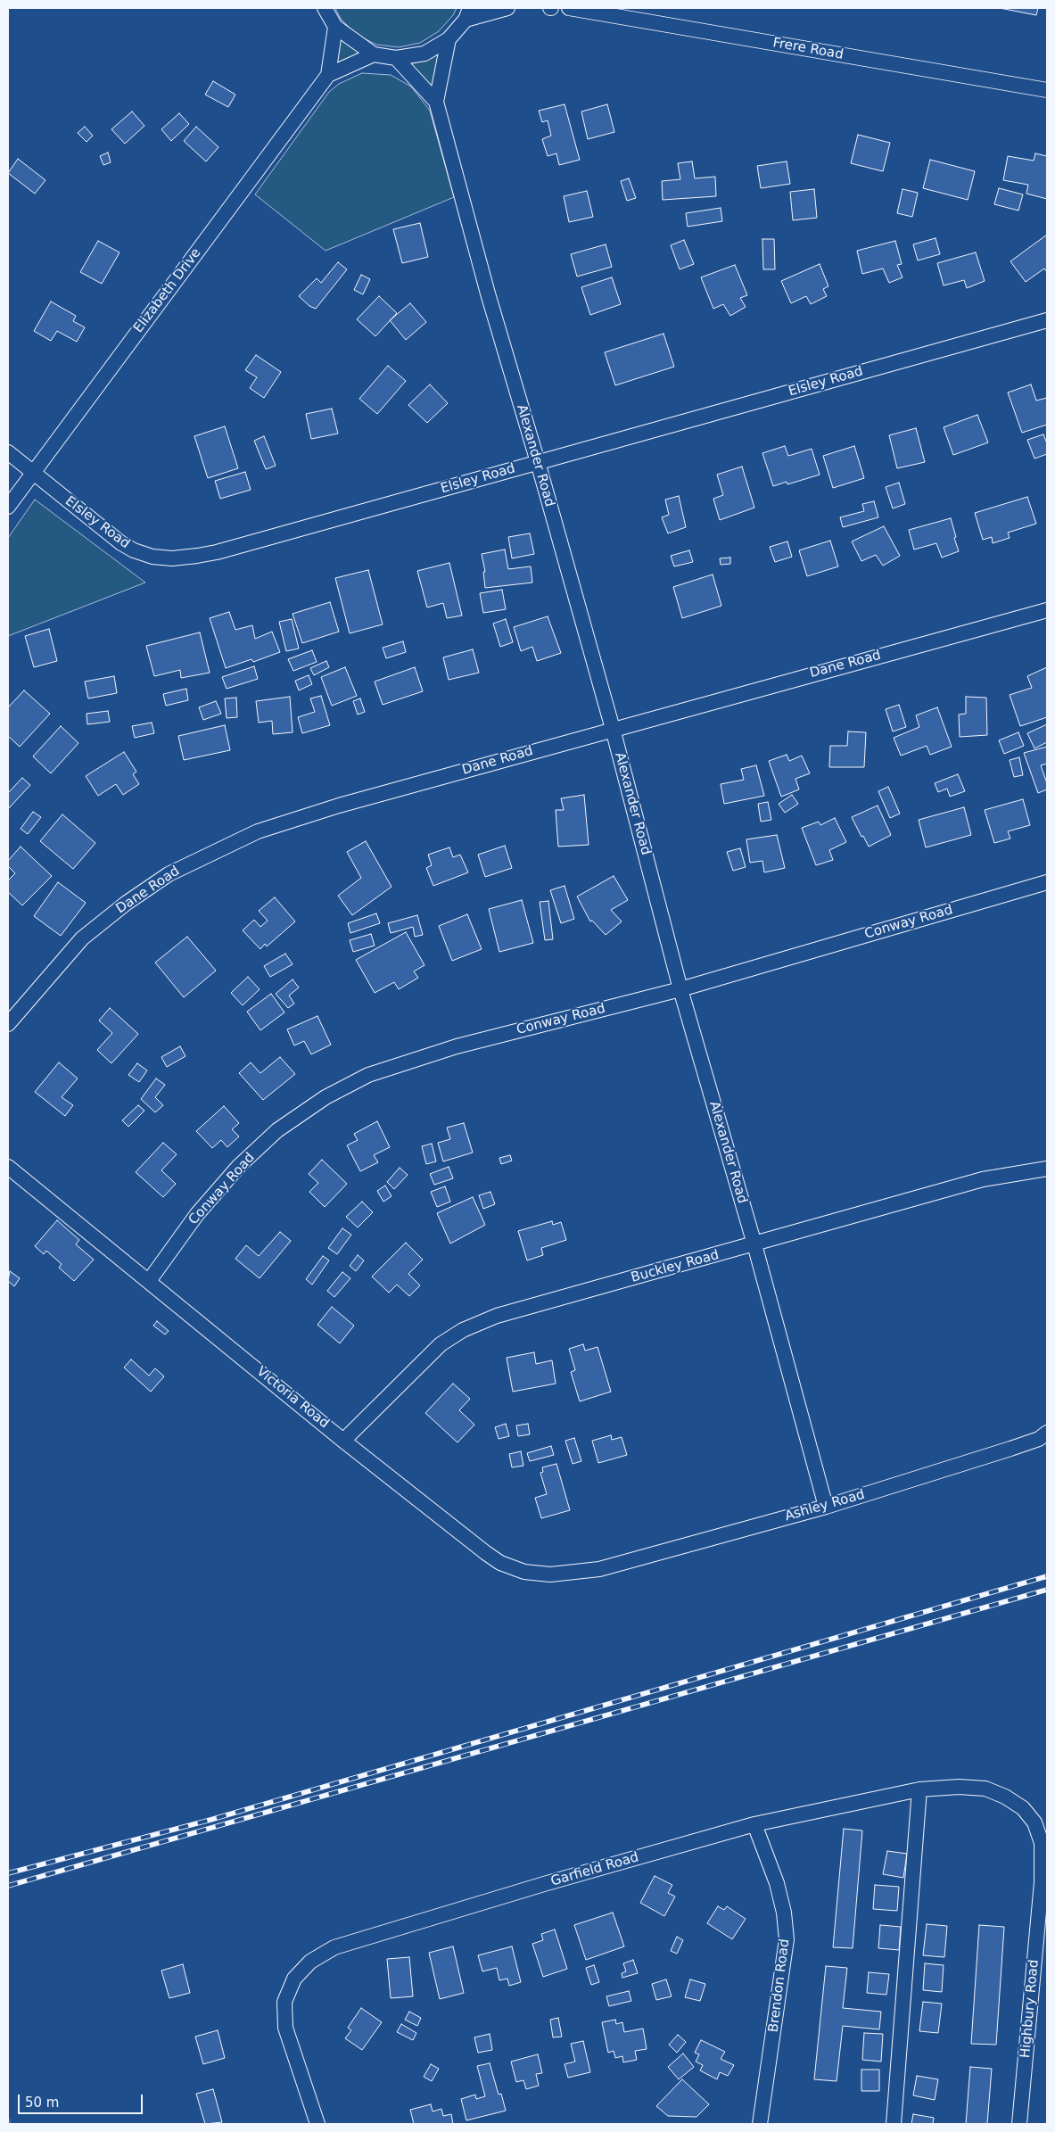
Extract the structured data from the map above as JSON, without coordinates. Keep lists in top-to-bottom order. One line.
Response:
{"streets":{"street":["Frere Road","Elizabeth Drive","Elsley Road","Alexander Road","Dane Road","Conway Road","Buckley Road","Victoria Road","Ashley Road","Garfield Road","Brendon Road","Highbury Road"]},"crossings":[["Elizabeth Drive","Elsley Road"],["Elsley Road","Alexander Road"],["Alexander Road","Dane Road"],["Alexander Road","Conway Road"],["Alexander Road","Buckley Road"],["Alexander Road","Ashley Road"],["Conway Road","Victoria Road"],["Buckley Road","Victoria Road"],["Victoria Road","Ashley Road"],["Garfield Road","Brendon Road"],["Garfield Road","Highbury Road"]],"scale_bar":"50 m"}
